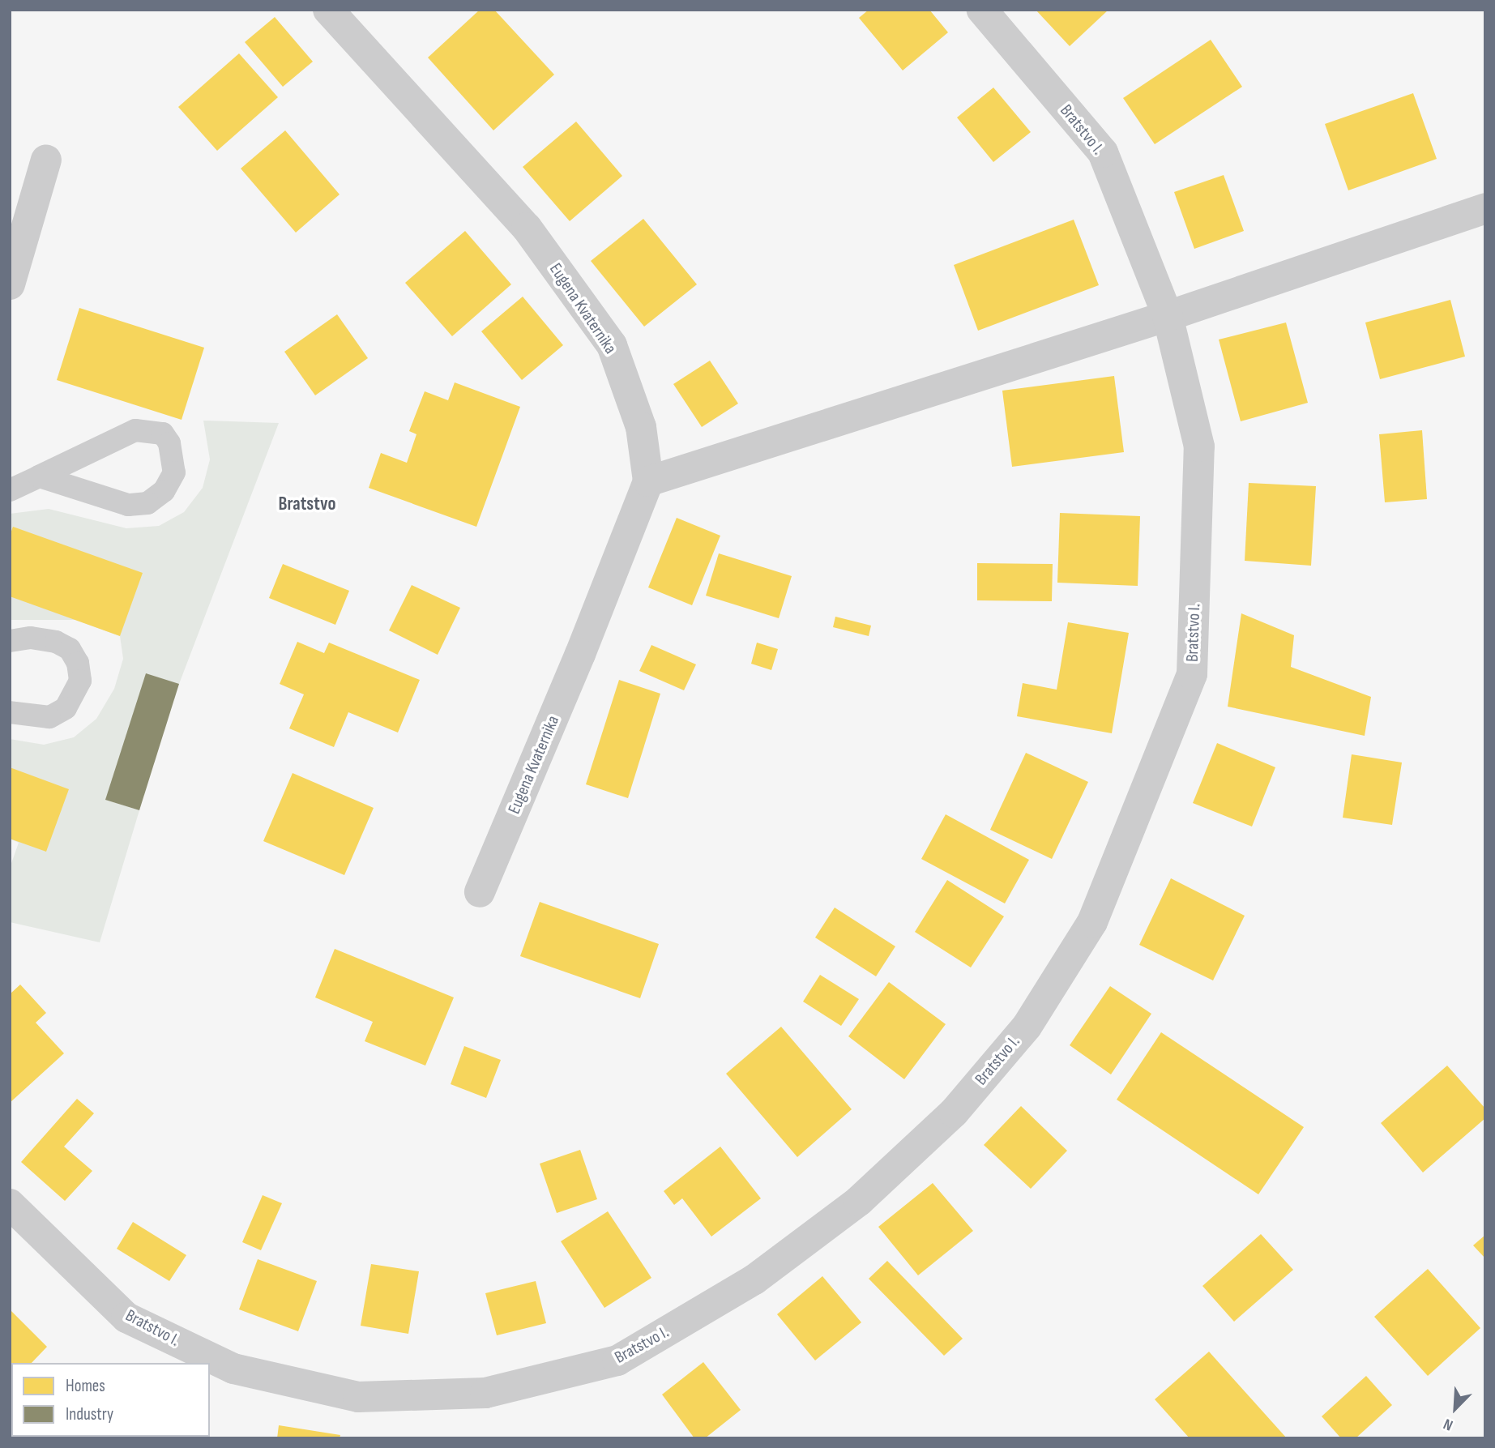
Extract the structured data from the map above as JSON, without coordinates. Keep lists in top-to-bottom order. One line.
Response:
{"streets":{"street":["Bratstvo I.","Eugena Kvaternika"]},"districts":["Bratstvo"],"legend":["Homes","Industry"],"north":"bottom left"}
